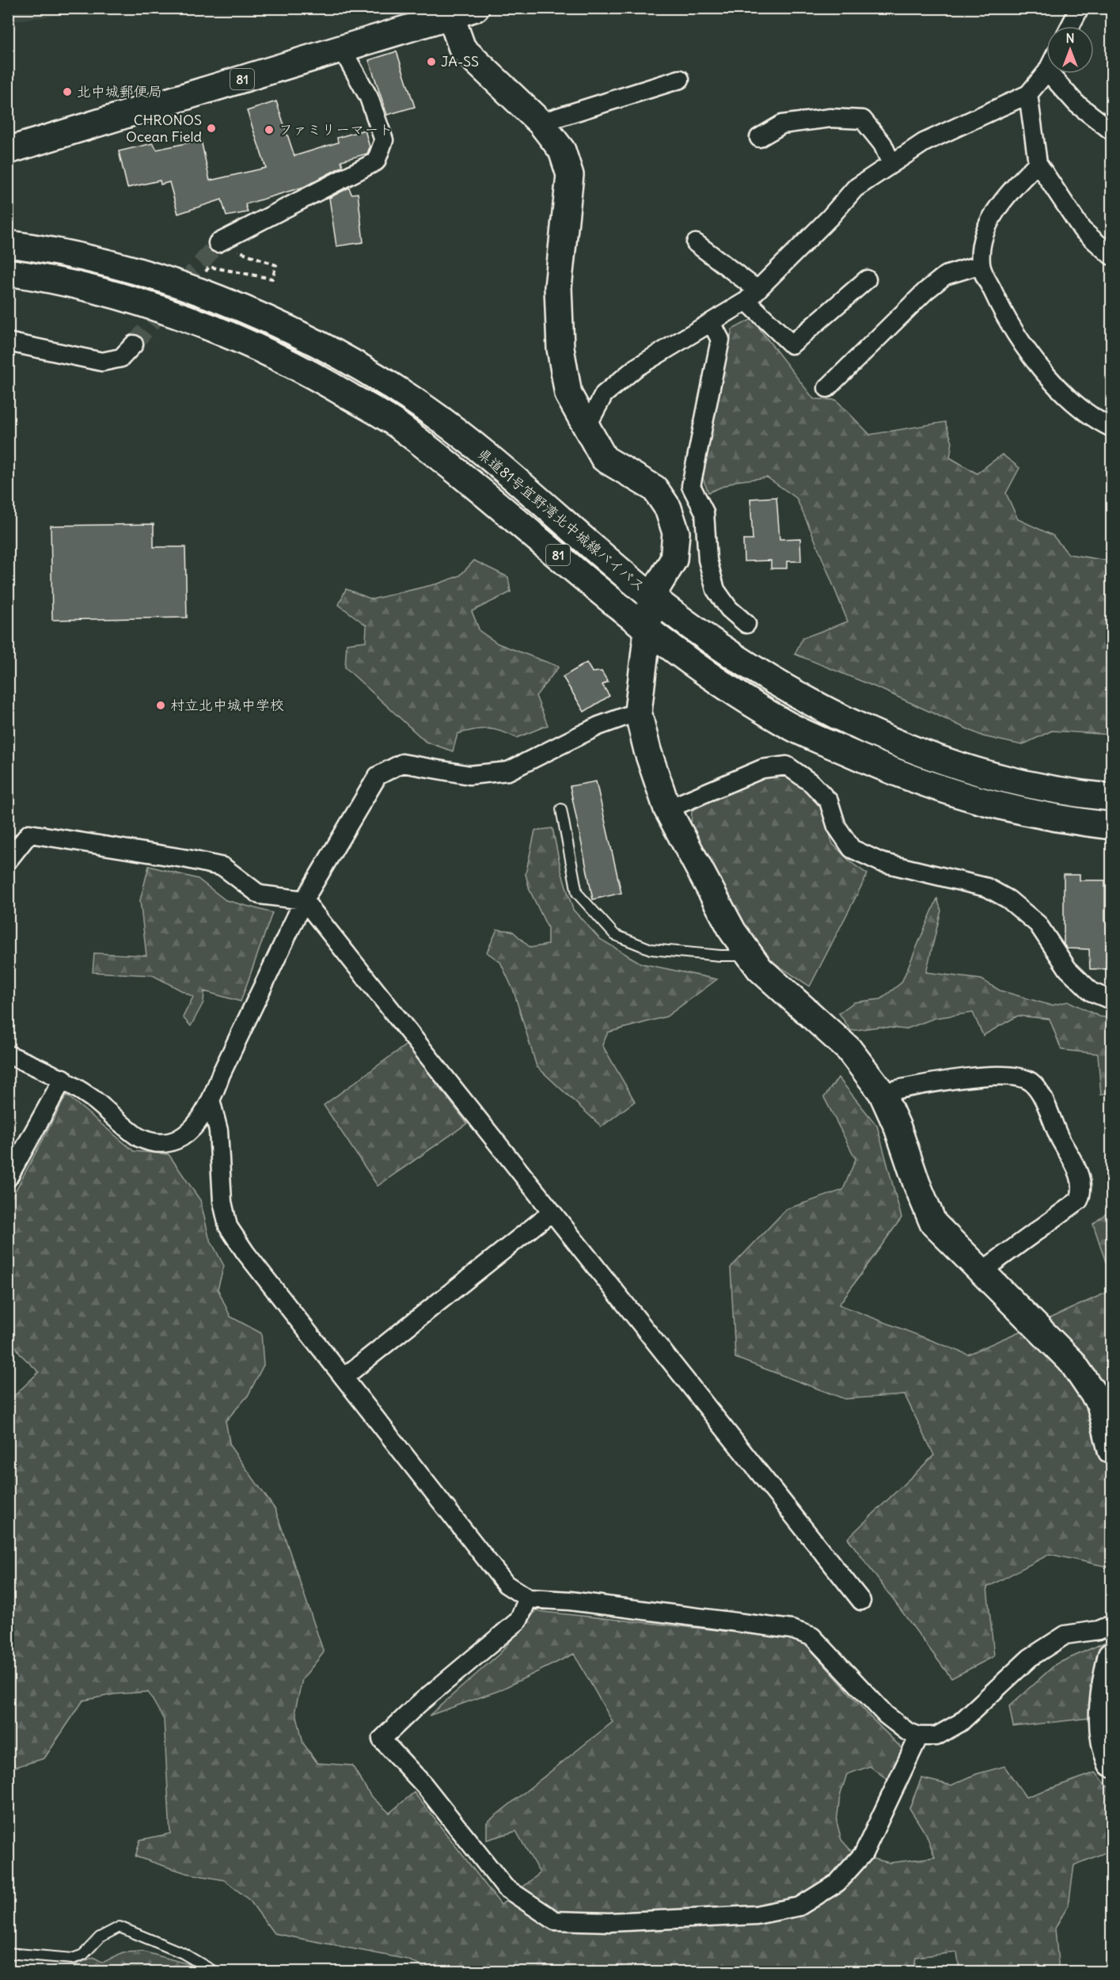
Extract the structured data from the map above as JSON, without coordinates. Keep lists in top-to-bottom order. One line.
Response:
{"streets":{"main road":["81","県道81号宜野湾北中城線バイパス"]},"places":["JA-SS","北中城郵便局","CHRONOS Ocean Field","ファミリーマート","村立北中城中学校"],"north":"top"}
